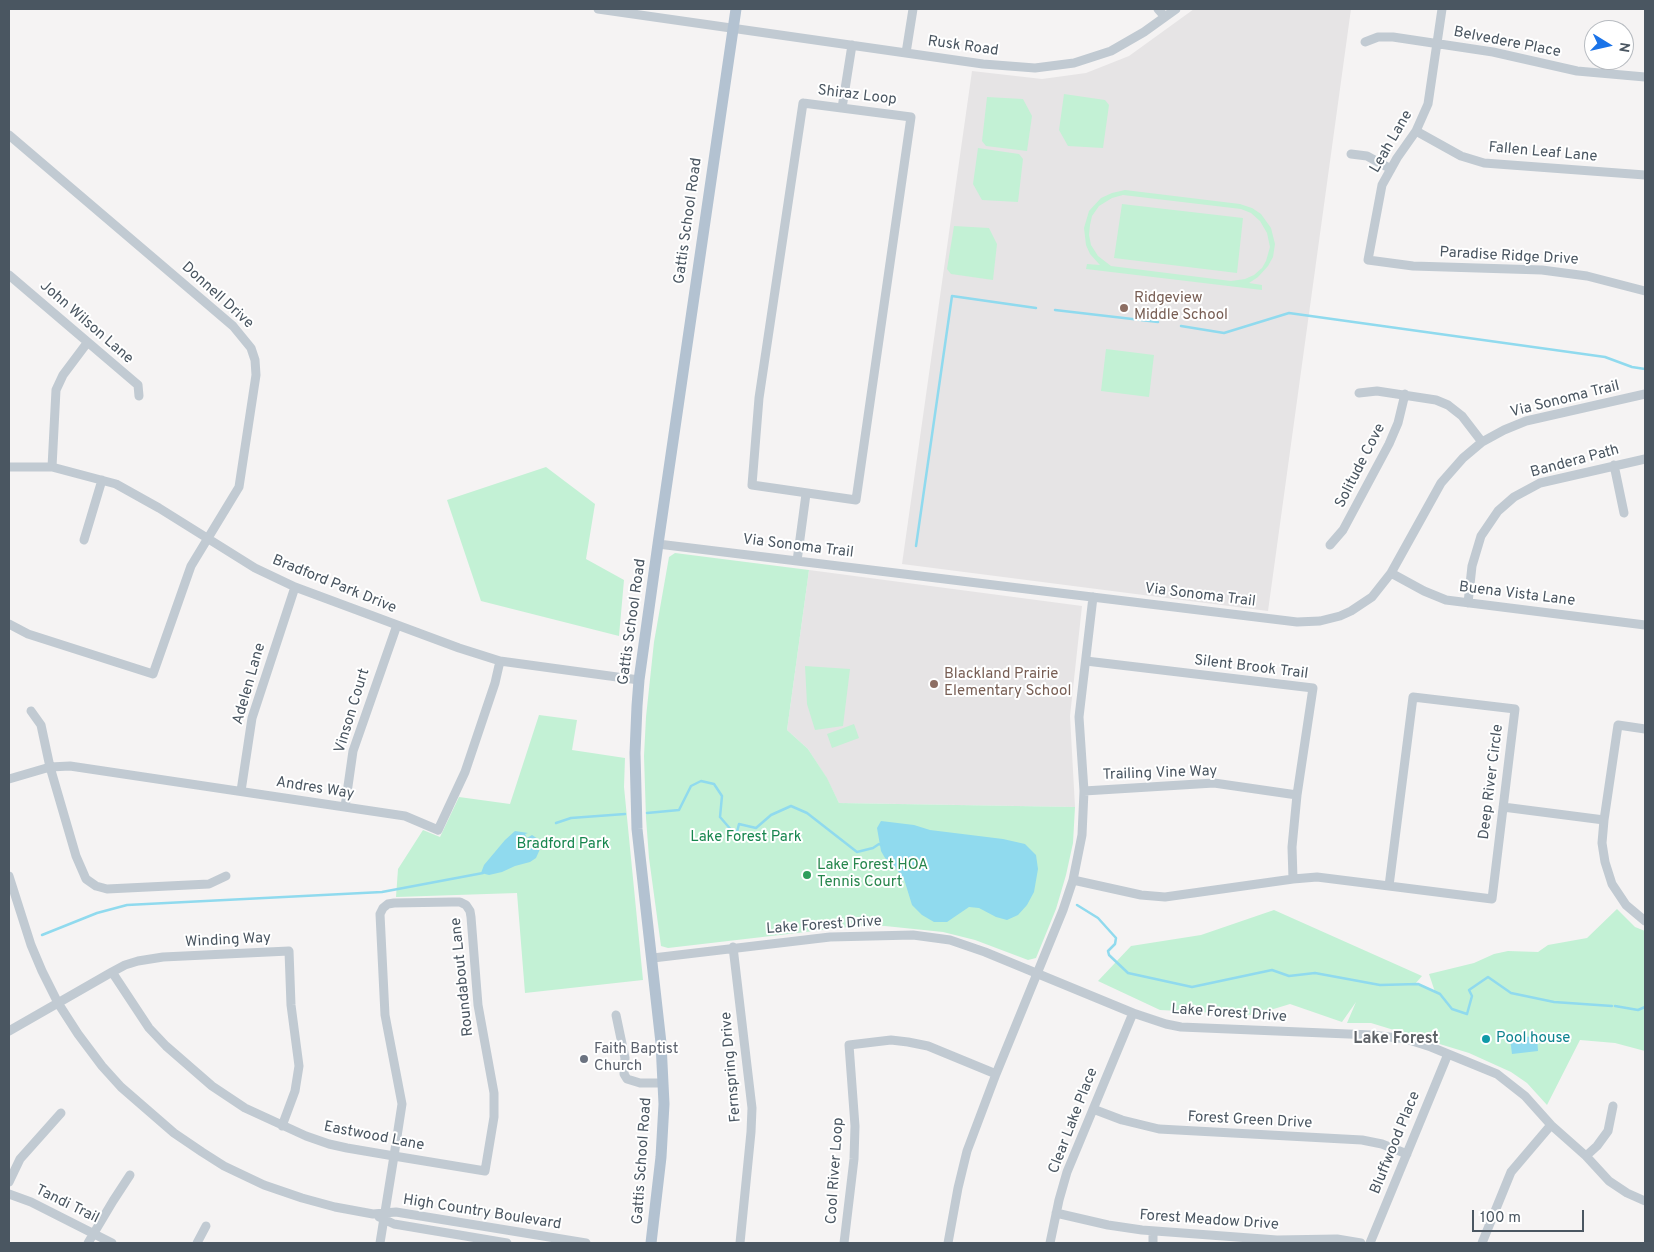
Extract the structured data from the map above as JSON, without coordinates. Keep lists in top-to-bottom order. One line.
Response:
{"streets":{"main road":["Gattis School Road"],"street":["Belvedere Place","Rusk Road","Shiraz Loop","Leah Lane","Fallen Leaf Lane","Paradise Ridge Drive","Donnell Drive","John Wilson Lane","Via Sonoma Trail","Bandera Path","Solitude Cove","Bradford Park Drive","Buena Vista Lane","Silent Brook Trail","Adelen Lane","Vinson Court","Trailing Vine Way","Deep River Circle","Andres Way","Lake Forest Drive","Winding Way","Roundabout Lane","Fernspring Drive","Clear Lake Place","Forest Green Drive","Eastwood Lane","Bluffwood Place","Cool River Loop","Tandi Trail","High Country Boulevard","Forest Meadow Drive"]},"crossings":[["Belvedere Place","Leah Lane"],["Rusk Road","Gattis School Road"],["Leah Lane","Fallen Leaf Lane"],["Leah Lane","Paradise Ridge Drive"],["Gattis School Road","Via Sonoma Trail"],["Gattis School Road","Bradford Park Drive"],["Gattis School Road","Lake Forest Drive"],["Donnell Drive","Bradford Park Drive"],["Via Sonoma Trail","Buena Vista Lane"],["Bandera Path","Buena Vista Lane"],["Bradford Park Drive","Adelen Lane"],["Bradford Park Drive","Vinson Court"],["Bradford Park Drive","Andres Way"],["Silent Brook Trail","Trailing Vine Way"],["Silent Brook Trail","Deep River Circle"],["Adelen Lane","Andres Way"],["Vinson Court","Andres Way"],["Lake Forest Drive","Fernspring Drive"],["Lake Forest Drive","Clear Lake Place"],["Lake Forest Drive","Bluffwood Place"],["Winding Way","Eastwood Lane"],["Winding Way","High Country Boulevard"],["Roundabout Lane","Eastwood Lane"],["Roundabout Lane","High Country Boulevard"],["Clear Lake Place","Forest Green Drive"],["Clear Lake Place","Forest Meadow Drive"],["Forest Green Drive","Bluffwood Place"]],"districts":["Lake Forest"],"parks":["Lake Forest Park","Bradford Park"],"places":["Ridgeview Middle School","Blackland Prairie Elementary School","Lake Forest HOA Tennis Court","Pool house","Faith Baptist Church"],"scale_bar":"100 m","north":"right"}
